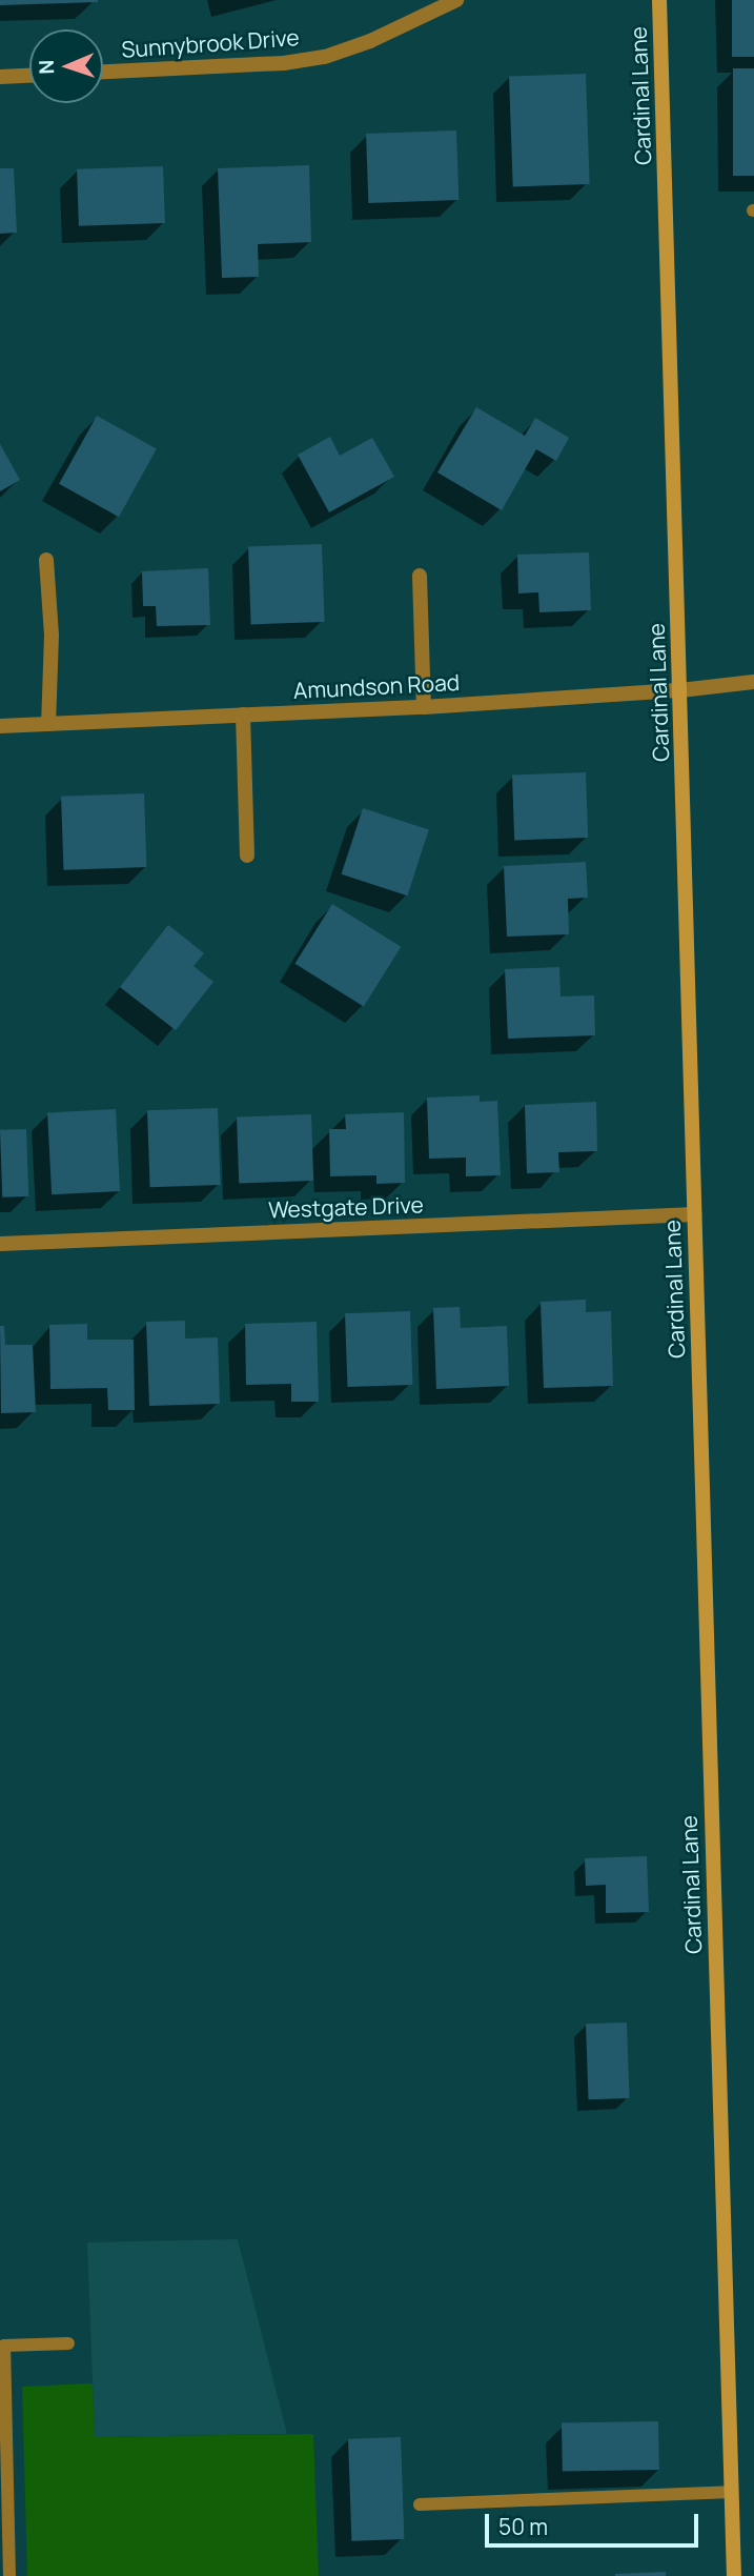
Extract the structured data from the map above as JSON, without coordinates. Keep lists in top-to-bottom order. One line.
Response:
{"streets":{"street":["Sunnybrook Drive","Cardinal Lane","Amundson Road","Westgate Drive"]},"crossings":[["Cardinal Lane","Amundson Road"],["Cardinal Lane","Westgate Drive"]],"scale_bar":"50 m","north":"left"}
